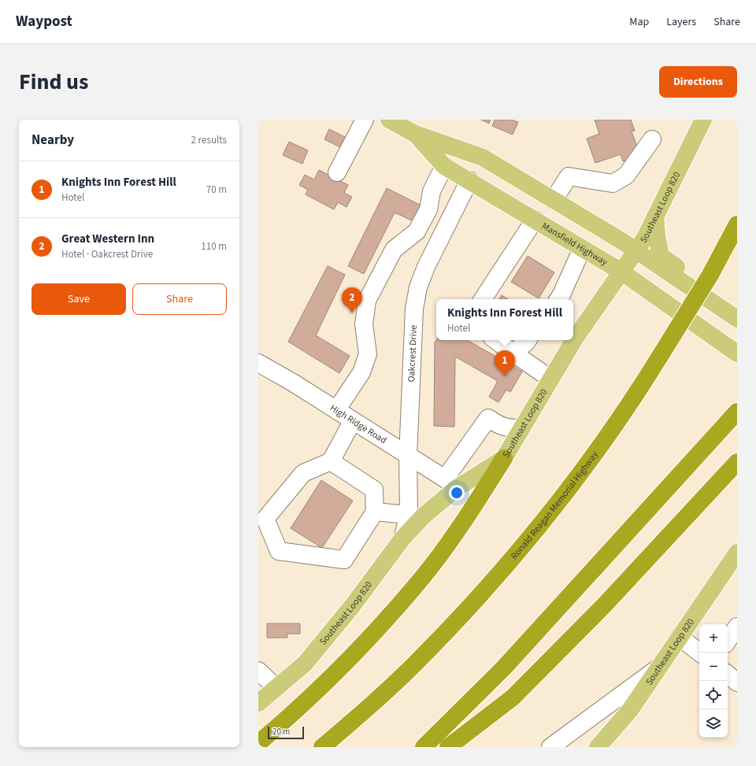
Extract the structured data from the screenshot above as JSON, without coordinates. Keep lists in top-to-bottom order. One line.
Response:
{"streets":{"highway":["Ronald Reagan Memorial Highway"],"main road":["Southeast Loop 820","Mansfield Highway"],"street":["Oakcrest Drive","High Ridge Road"]},"crossings":[["Southeast Loop 820","Mansfield Highway"],["Southeast Loop 820","Oakcrest Drive"],["Southeast Loop 820","High Ridge Road"],["Mansfield Highway","Oakcrest Drive"],["Oakcrest Drive","High Ridge Road"]],"scale_bar":"20 m","page":{"header":"Waypost","nav":["Map","Layers","Share"],"title":"Find us","buttons":["Directions",["Save","Share"]],"heading":["Nearby","2 results"],"list":[{"mark":"1","name":"Knights Inn Forest Hill","note":"Hotel","value":"70 m"},{"mark":"2","name":"Great Western Inn","note":"Hotel · Oakcrest Drive","value":"110 m"}],"pins":["2","1"],"popup":["Knights Inn Forest Hill","Hotel"],"map_buttons":["+","−"],"scale":"20 m"}}
